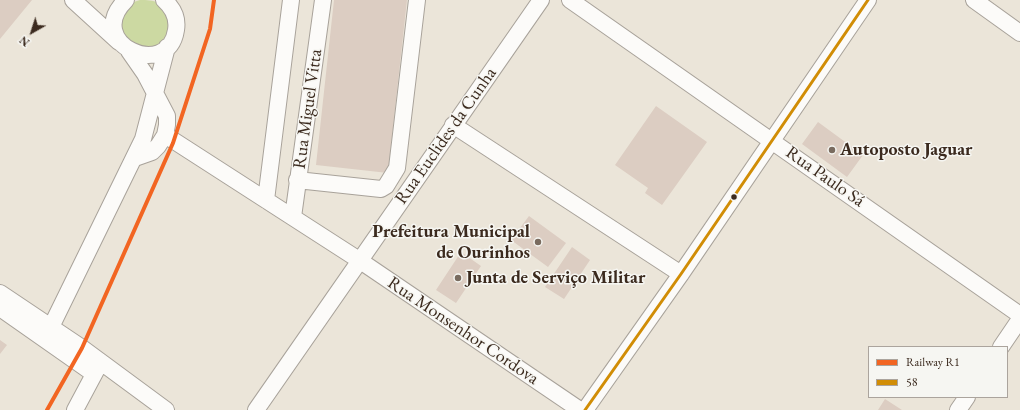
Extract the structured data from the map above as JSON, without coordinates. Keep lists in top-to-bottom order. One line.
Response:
{"streets":{"street":["Rua Miguel Vitta","Rua Euclides da Cunha","Rua Paulo Sá","Rua Monsenhor Cordova"]},"crossings":[["Rua Miguel Vitta","Rua Monsenhor Cordova"],["Rua Euclides da Cunha","Rua Monsenhor Cordova"]],"places":["Autoposto Jaguar","Prefeitura Municipal de Ourinhos","Junta de Serviço Militar"],"lines":["rail line R1","transit line 58"],"legend":["Railway R1","58"],"north":"bottom left"}
